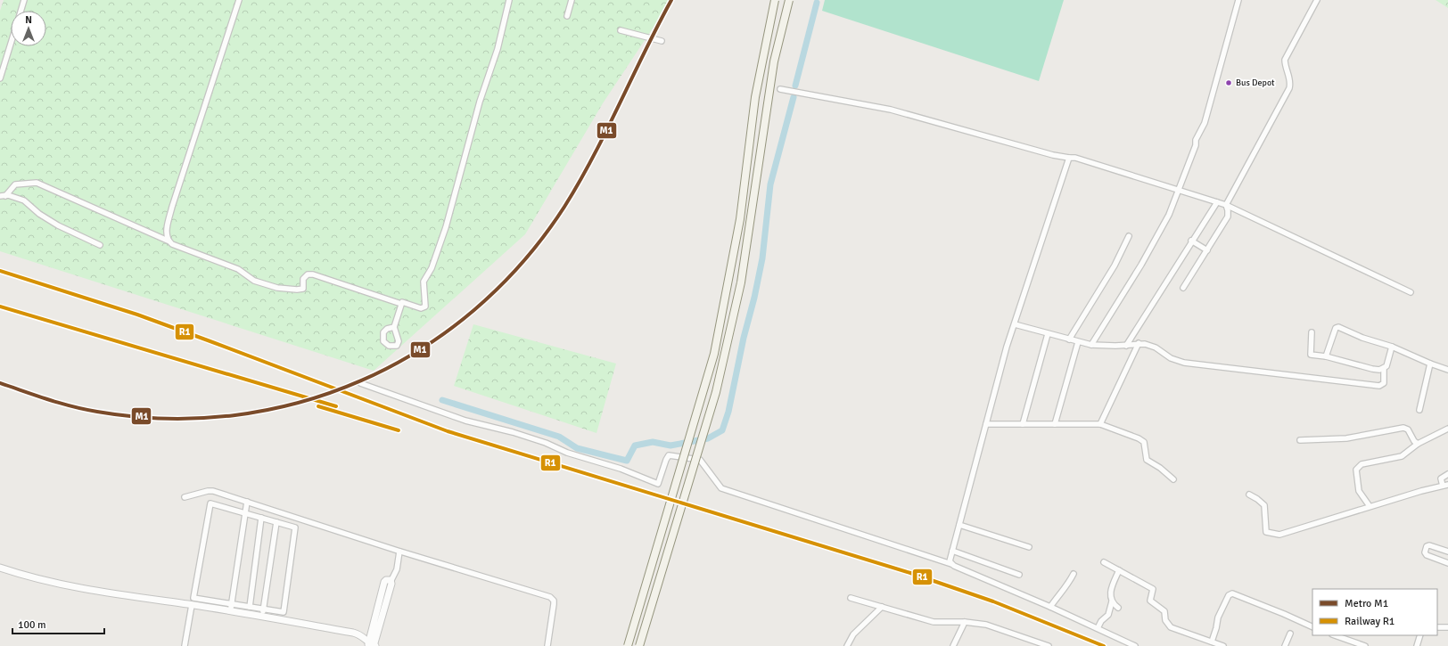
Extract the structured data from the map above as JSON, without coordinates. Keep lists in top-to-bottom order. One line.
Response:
{"places":["Bus Depot"],"lines":["metro line M1","rail line R1"],"legend":["Metro M1","Railway R1"],"scale_bar":"100 m","north":"top"}
